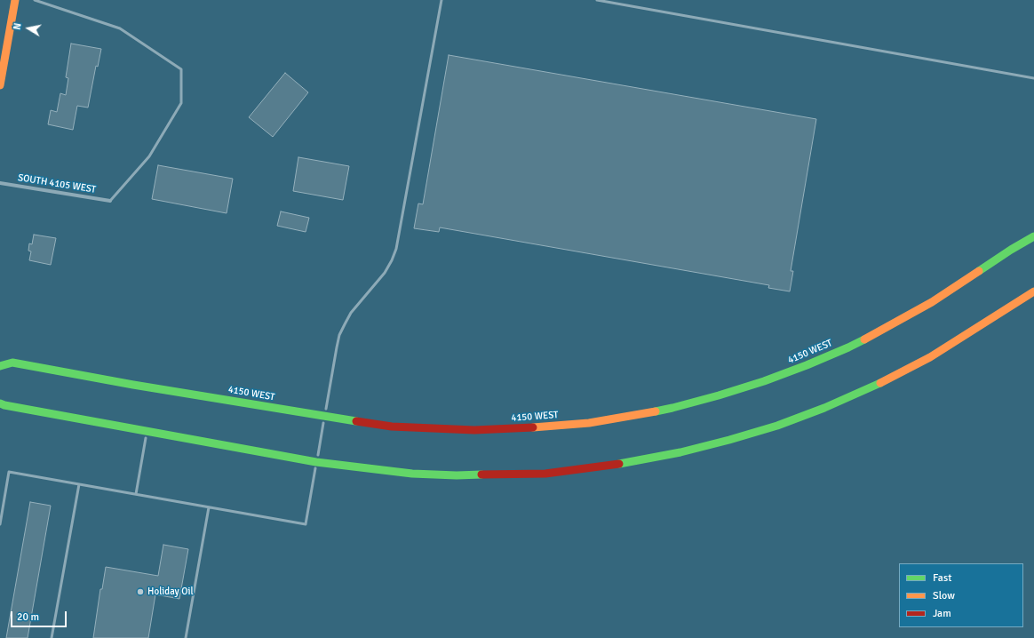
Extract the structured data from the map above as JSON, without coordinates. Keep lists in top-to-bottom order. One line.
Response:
{"streets":{"street":["SOUTH 4105 WEST","4150 WEST"]},"places":["Holiday Oil"],"legend":["Fast","Slow","Jam"],"scale_bar":"20 m","north":"left"}
